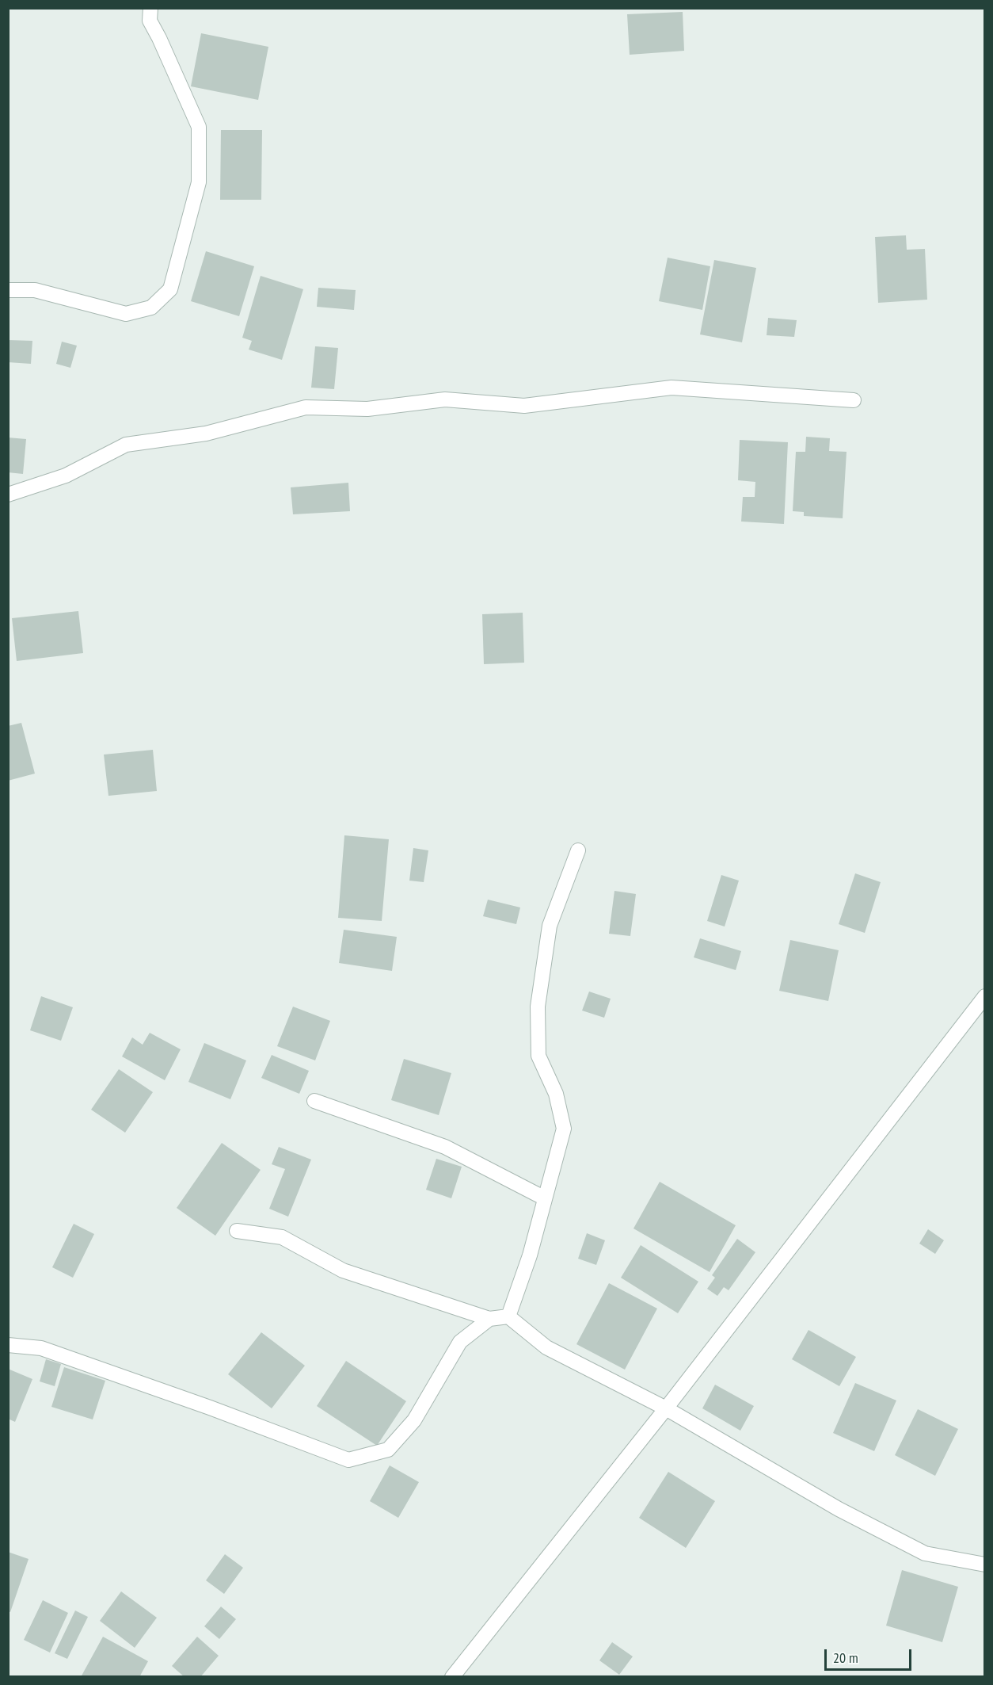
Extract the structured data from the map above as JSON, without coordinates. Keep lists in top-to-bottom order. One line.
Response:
{"scale_bar":"20 m"}
